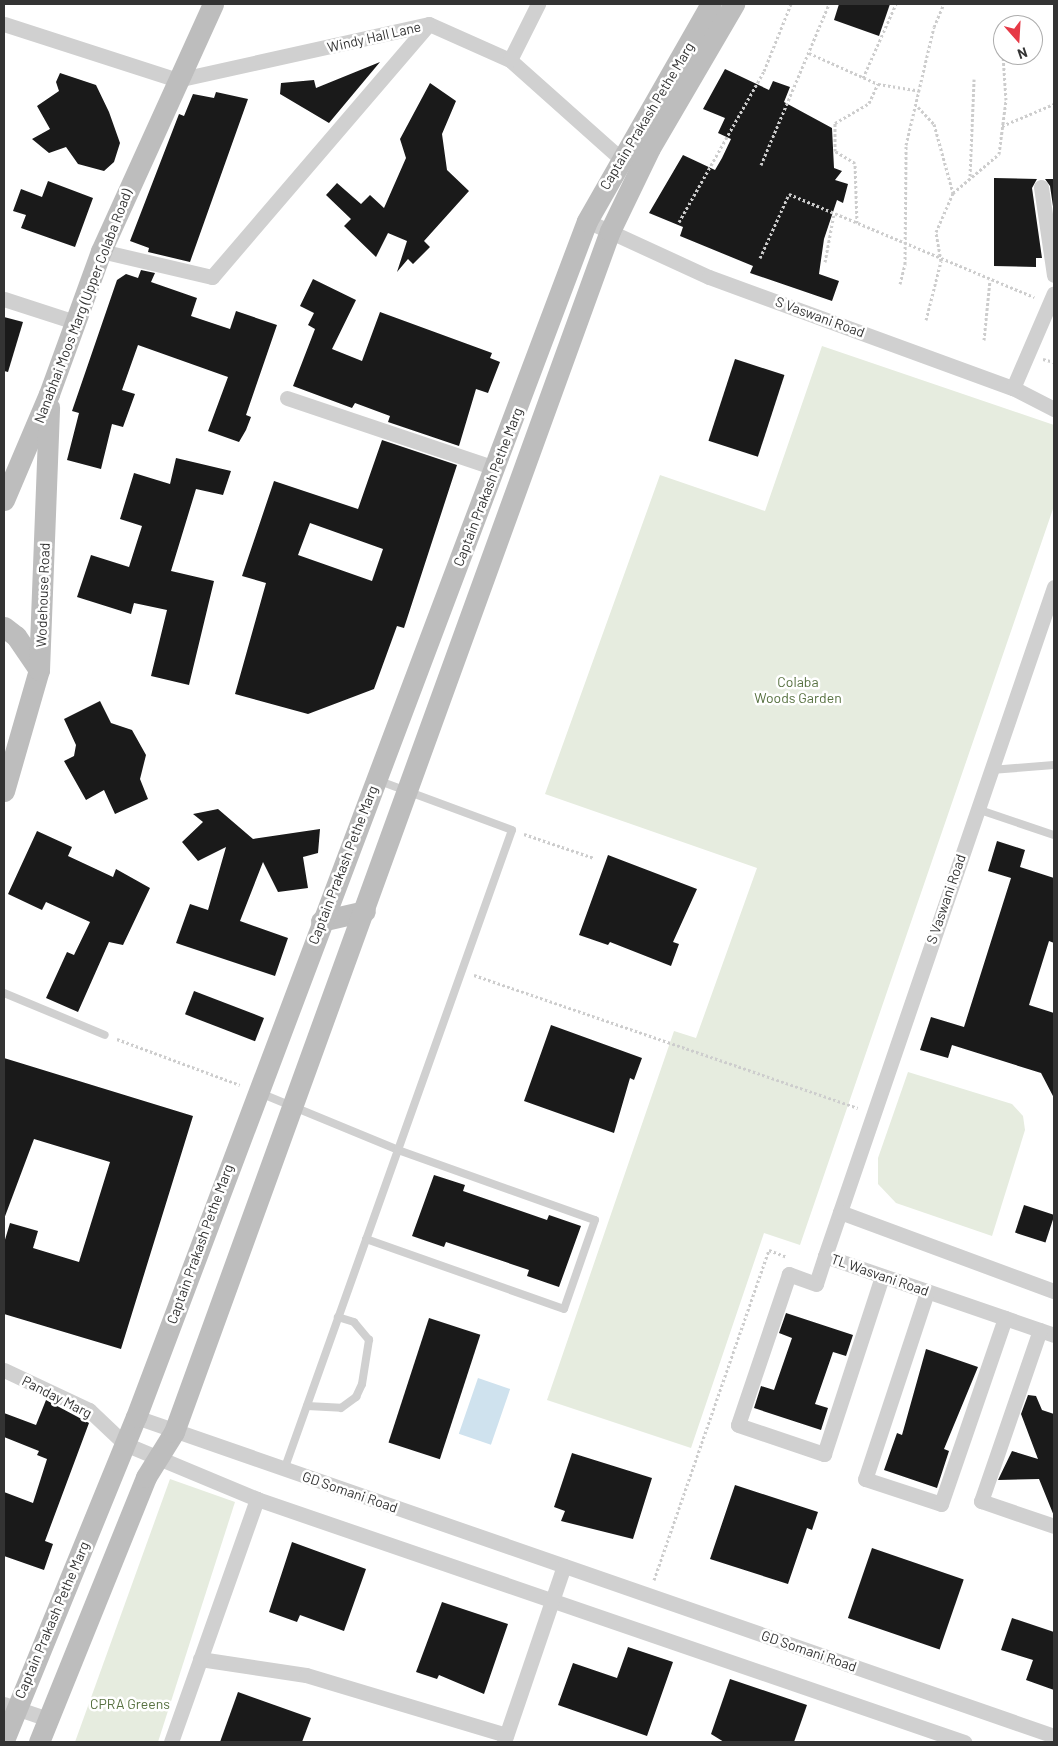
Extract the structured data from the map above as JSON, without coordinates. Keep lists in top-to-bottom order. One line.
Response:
{"streets":{"main road":["Captain Prakash Pethe Marg","Nanabhai Moos Marg (Upper Colaba Road)","Wodehouse Road"],"street":["Windy Hall Lane","S Vaswani Road","TL Wasvani Road","Panday Marg","GD Somani Road"]},"crossings":[["Windy Hall Lane","Captain Prakash Pethe Marg"],["Windy Hall Lane","Nanabhai Moos Marg (Upper Colaba Road)"],["Captain Prakash Pethe Marg","S Vaswani Road"],["Captain Prakash Pethe Marg","Panday Marg"],["Captain Prakash Pethe Marg","GD Somani Road"],["Nanabhai Moos Marg (Upper Colaba Road)","Wodehouse Road"],["S Vaswani Road","TL Wasvani Road"]],"parks":["Colaba Woods Garden","CPRA Greens"],"north":"bottom"}
